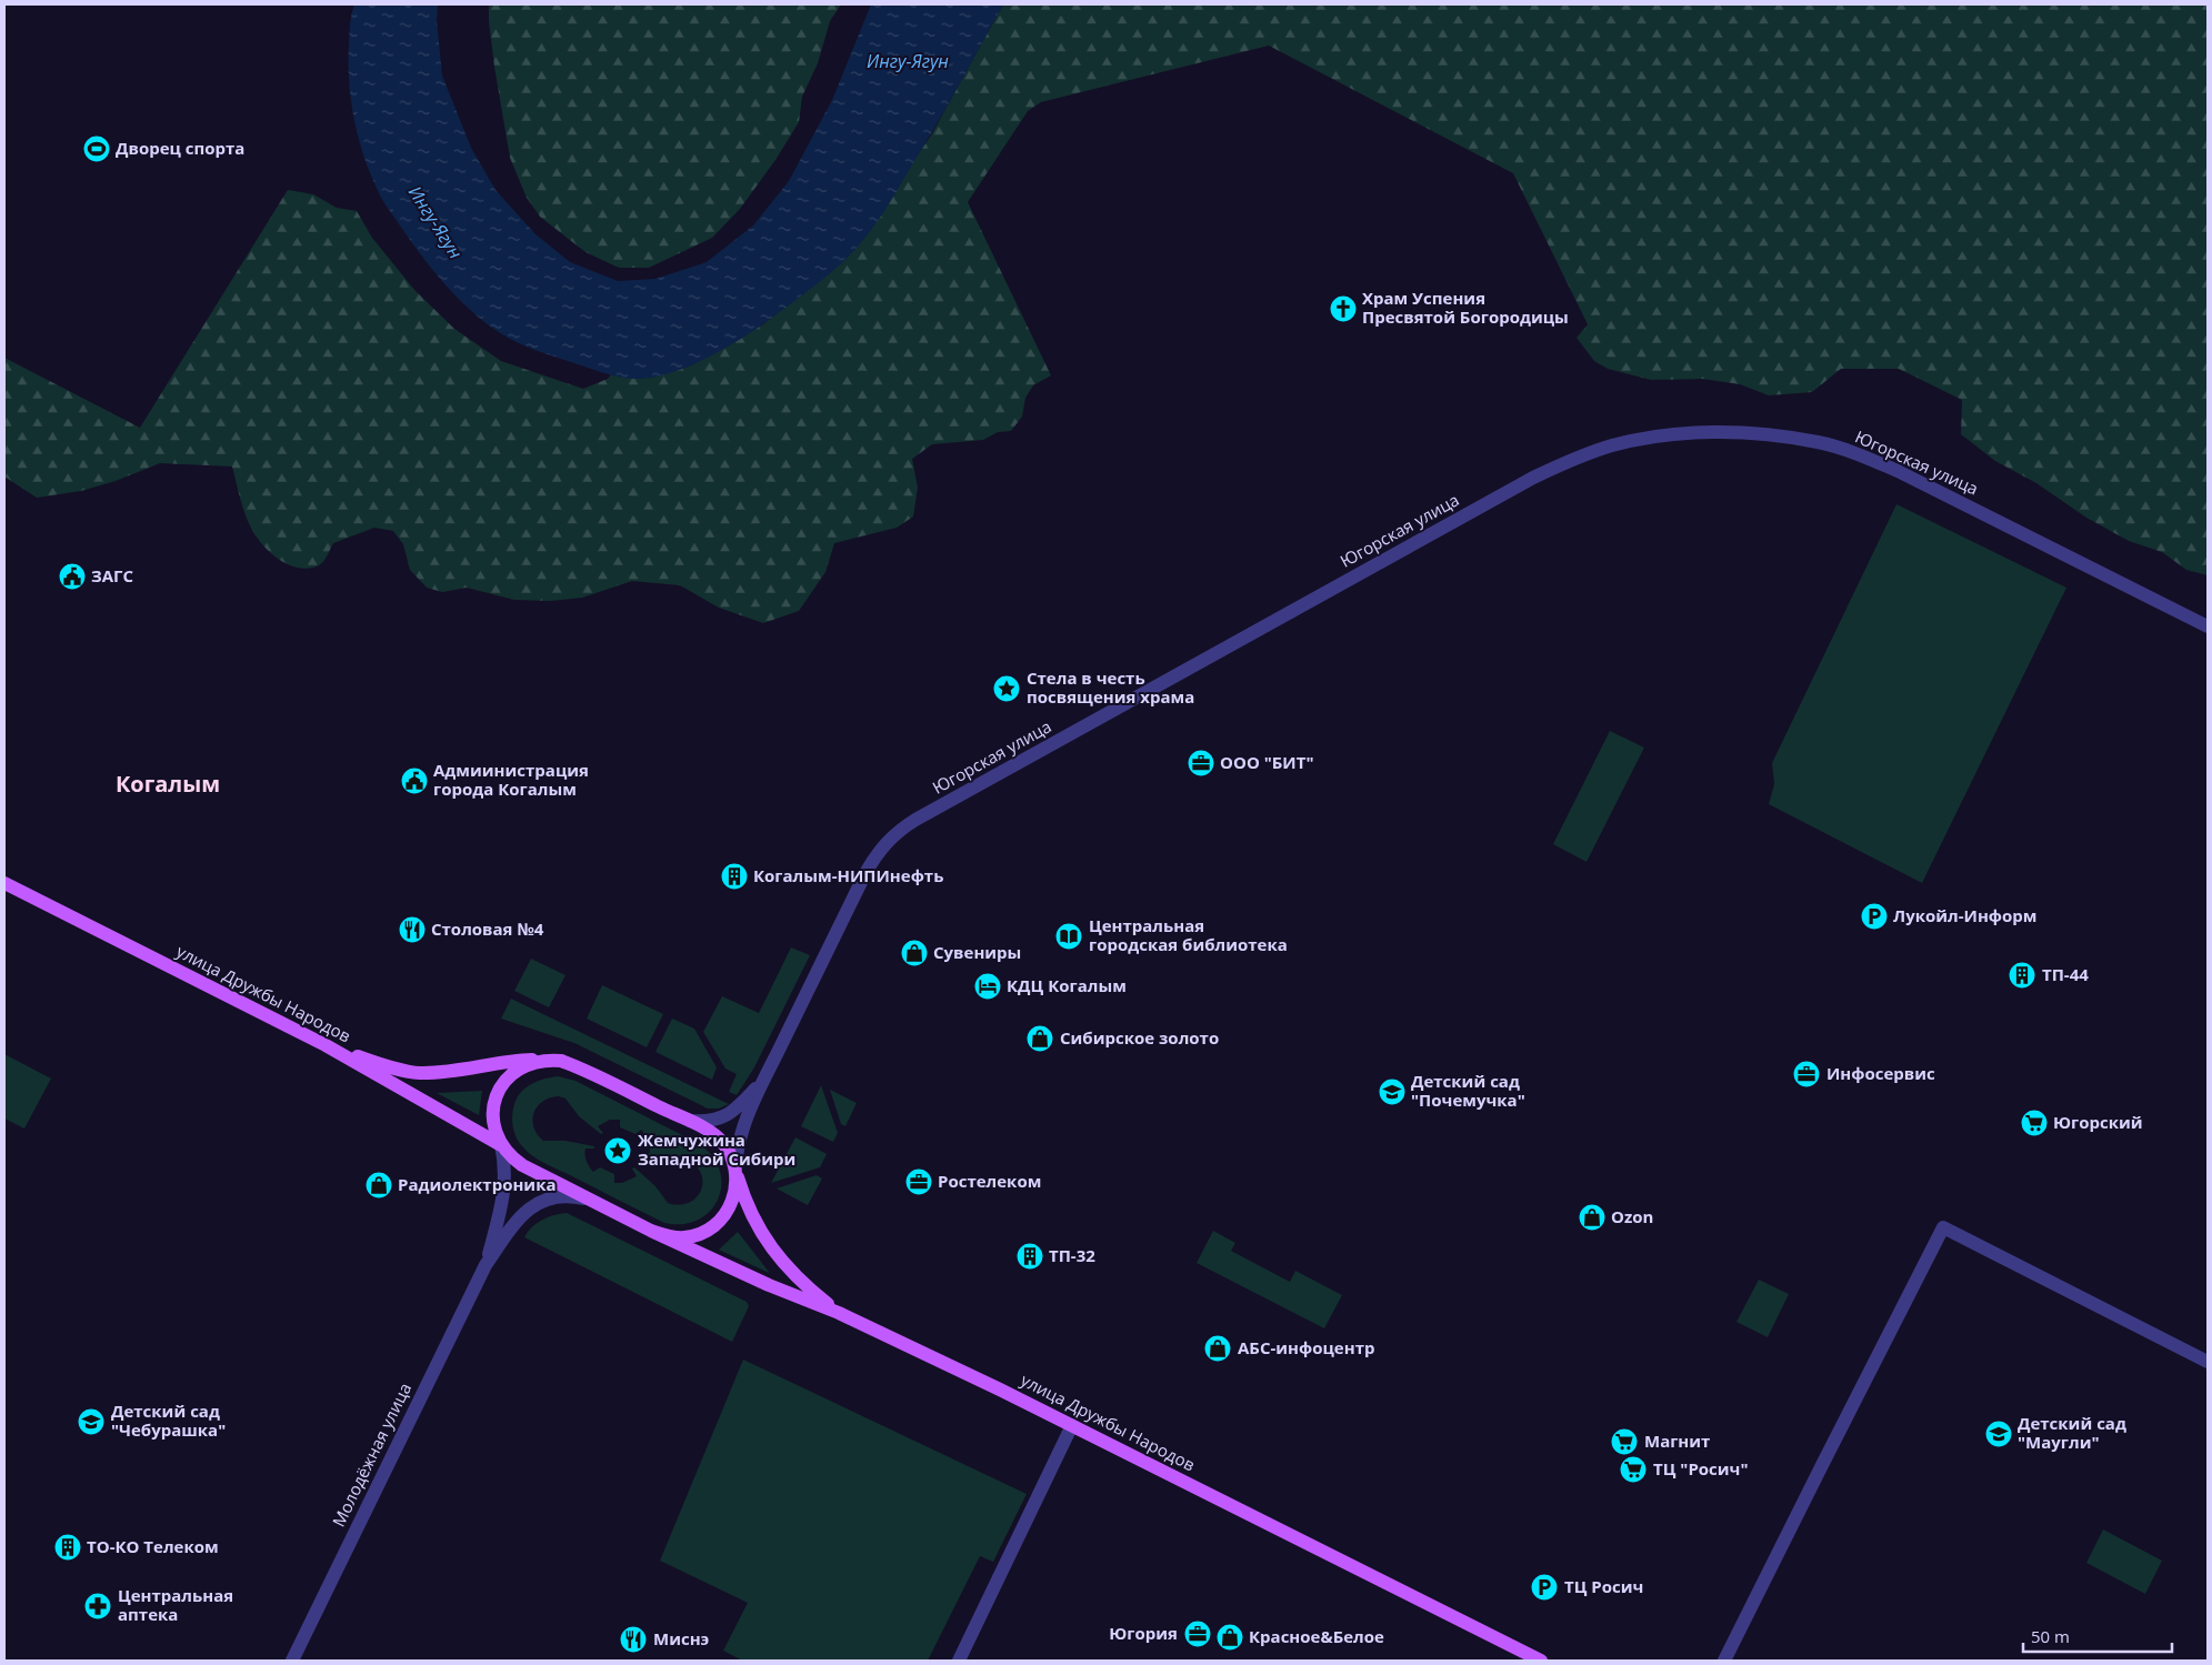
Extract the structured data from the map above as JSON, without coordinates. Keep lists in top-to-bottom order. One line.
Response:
{"streets":{"main road":["улица Дружбы Народов"],"street":["Югорская улица","Молодёжная улица"]},"crossings":[["Югорская улица","улица Дружбы Народов"]],"districts":["Когалым"],"water":["Ингу-Ягун"],"places":{"sports":["Дворец спорта"],"church":["Храм Успения Пресвятой Богородицы"],"public building":["ЗАГС","Адмиинистрация города Когалым"],"place":["Стела в честь посвящения храма","Жемчужина Западной Сибири"],"office":["ООО \"БИТ\"","Инфосервис","Ростелеком","Югория"],"building":["Когалым-НИПИнефть","ТП-44","ТП-32","ТО-КО Телеком"],"parking":["Лукойл-Информ","ТЦ Росич"],"restaurant":["Столовая №4","Миснэ"],"library":["Центральная городская библиотека"],"shop":["Сувениры","Сибирское золото","Радиолектроника","Ozon","АБС-инфоцентр","Красное&Белое"],"hotel":["КДЦ Когалым"],"school or university":["Детский сад \"Почемучка\"","Детский сад \"Чебурашка\"","Детский сад \"Маугли\""],"supermarket":["Югорский","Магнит","ТЦ \"Росич\""],"pharmacy":["Центральная аптека"]},"scale_bar":"50 m"}
